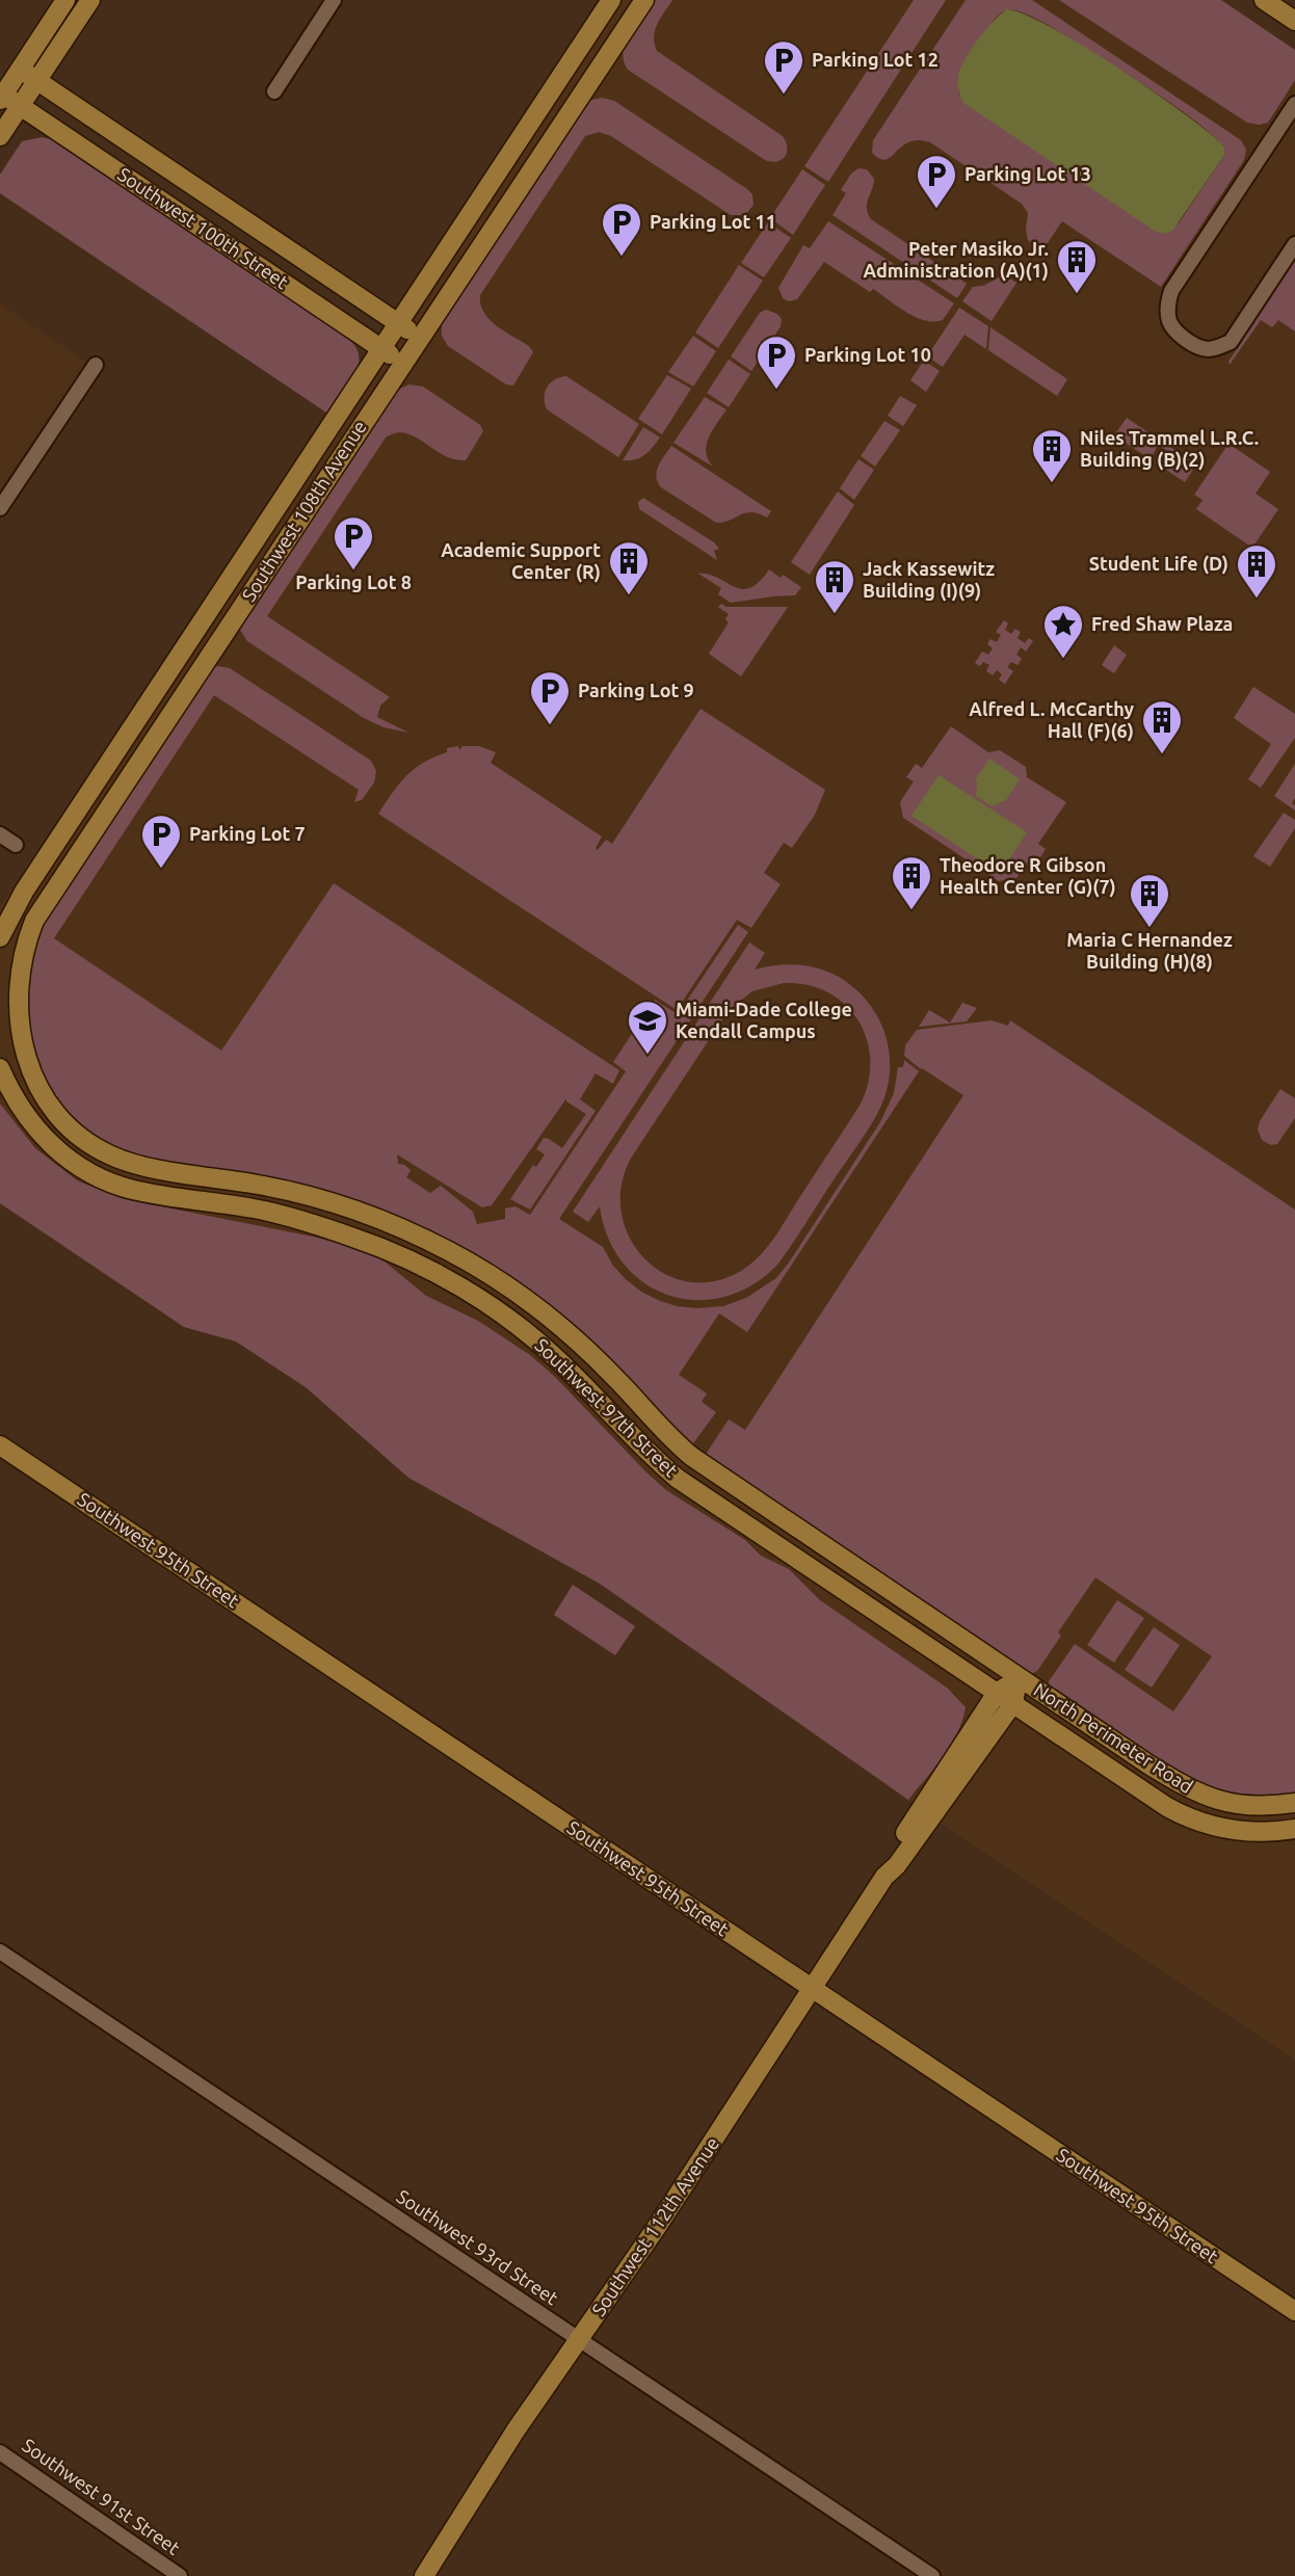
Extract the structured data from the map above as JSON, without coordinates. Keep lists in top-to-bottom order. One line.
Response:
{"streets":{"street":["Southwest 100th Street","Southwest 108th Avenue","Southwest 97th Street","Southwest 95th Street","North Perimeter Road","Southwest 112th Avenue","Southwest 93rd Street","Southwest 91st Street"]},"crossings":[["Southwest 100th Street","Southwest 108th Avenue"],["Southwest 108th Avenue","Southwest 97th Street"],["Southwest 97th Street","North Perimeter Road"],["Southwest 97th Street","Southwest 112th Avenue"],["Southwest 95th Street","Southwest 112th Avenue"],["North Perimeter Road","Southwest 112th Avenue"],["Southwest 112th Avenue","Southwest 93rd Street"]],"places":{"parking":["Parking Lot 12","Parking Lot 13","Parking Lot 11","Parking Lot 10","Parking Lot 8","Parking Lot 9","Parking Lot 7"],"building":["Peter Masiko Jr. Administration (A)(1)","Niles Trammel L.R.C. Building (B)(2)","Academic Support Center (R)","Student Life (D)","Jack Kassewitz Building (I)(9)","Alfred L. McCarthy Hall (F)(6)","Theodore R Gibson Health Center (G)(7)","Maria C Hernandez Building (H)(8)"],"place":["Fred Shaw Plaza"],"school or university":["Miami-Dade College Kendall Campus"]}}
